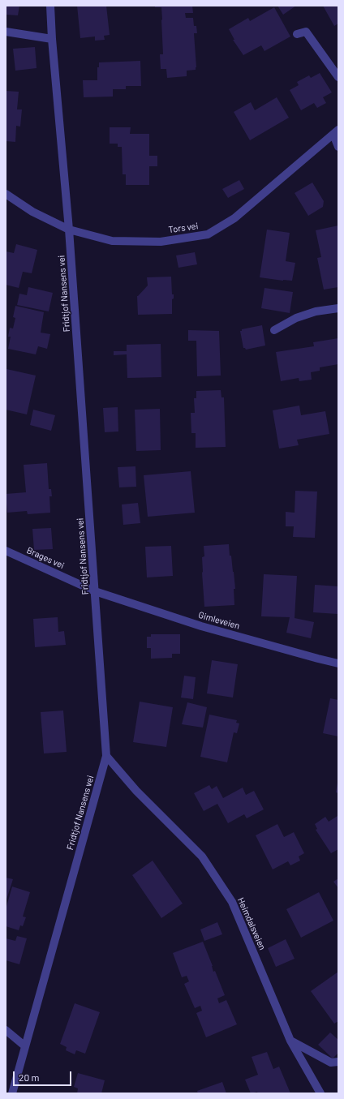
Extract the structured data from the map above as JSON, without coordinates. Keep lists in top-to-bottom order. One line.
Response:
{"streets":{"street":["Tors vei","Fridtjof Nansens vei","Brages vei","Gimleveien","Heimdalsveien"]},"crossings":[["Tors vei","Fridtjof Nansens vei"],["Fridtjof Nansens vei","Brages vei"],["Fridtjof Nansens vei","Gimleveien"],["Fridtjof Nansens vei","Heimdalsveien"],["Brages vei","Gimleveien"]],"scale_bar":"20 m"}
